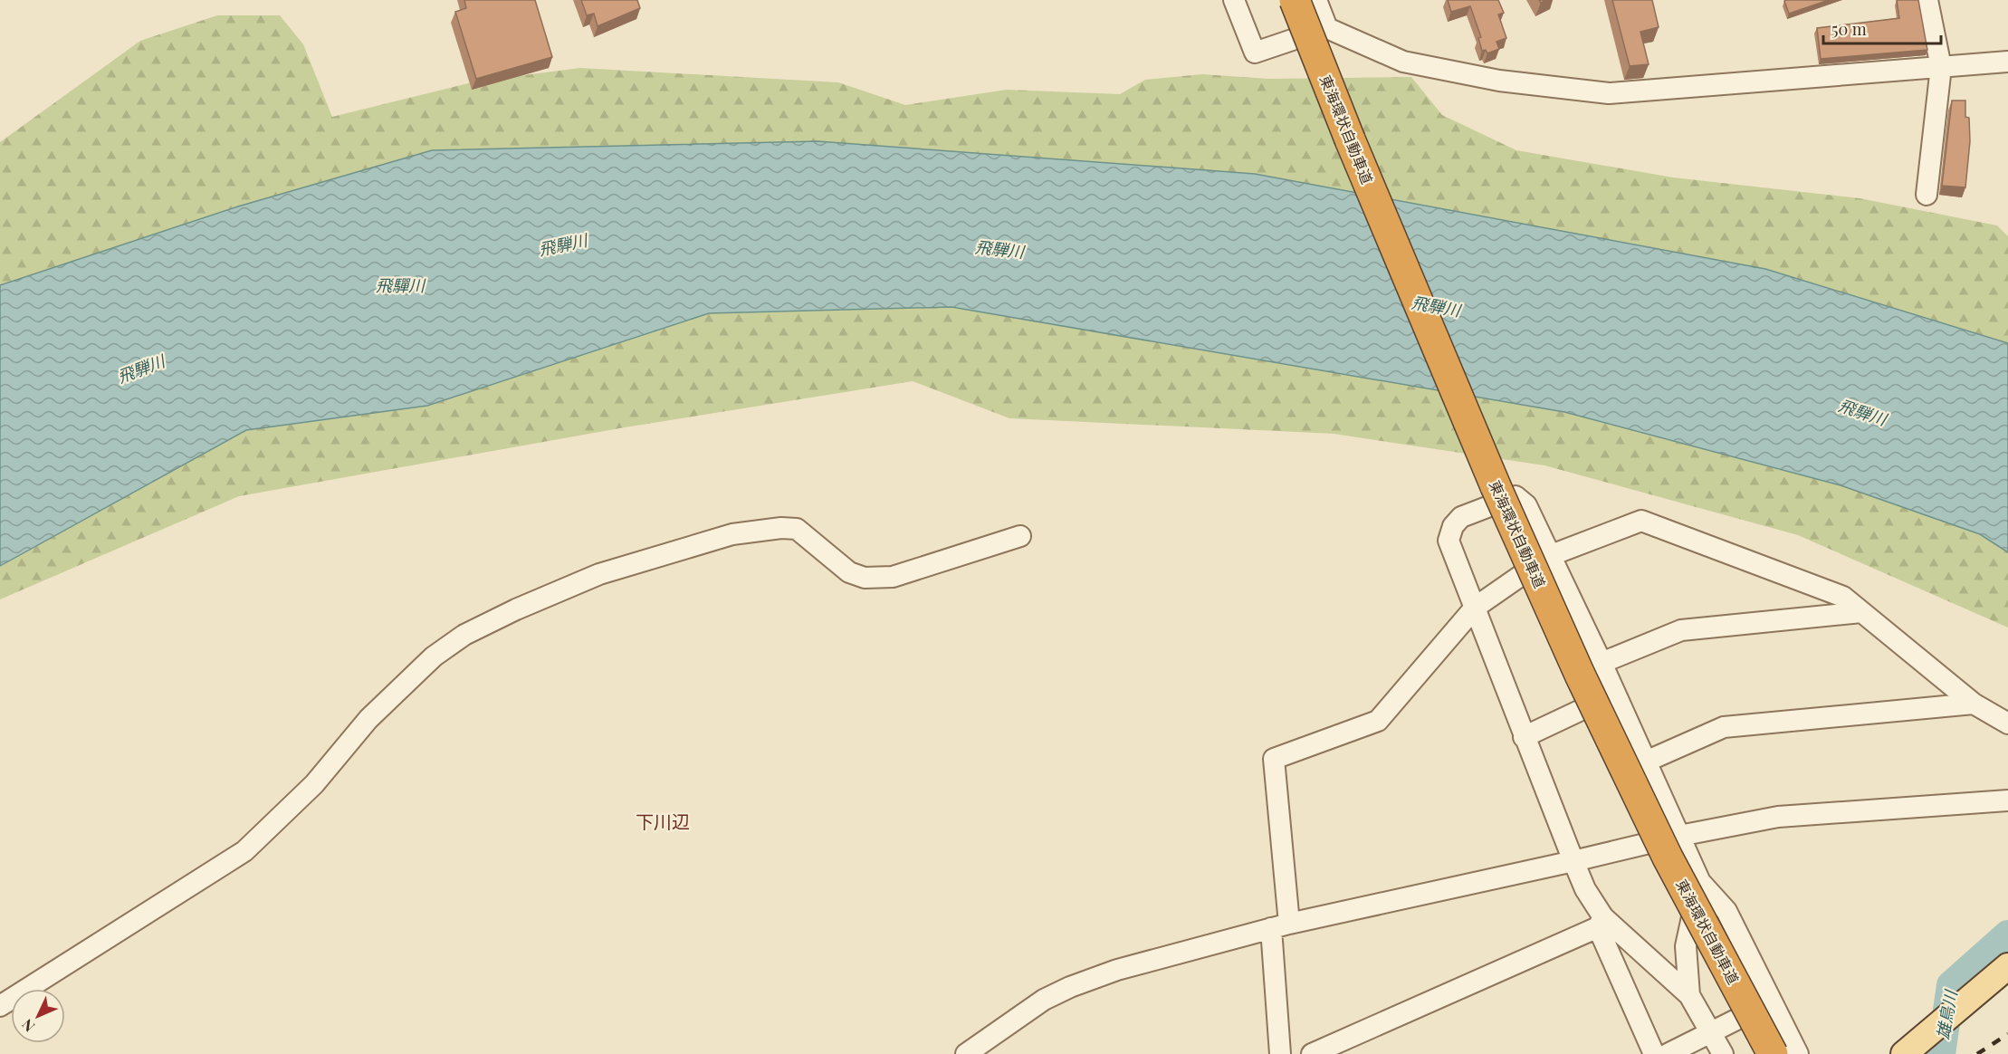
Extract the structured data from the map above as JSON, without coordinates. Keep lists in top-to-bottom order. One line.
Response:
{"streets":{"highway":["東海環状自動車道"]},"districts":["下川辺"],"water":["飛騨川","飛驒川","雄鳥川"],"scale_bar":"50 m","north":"bottom left"}
